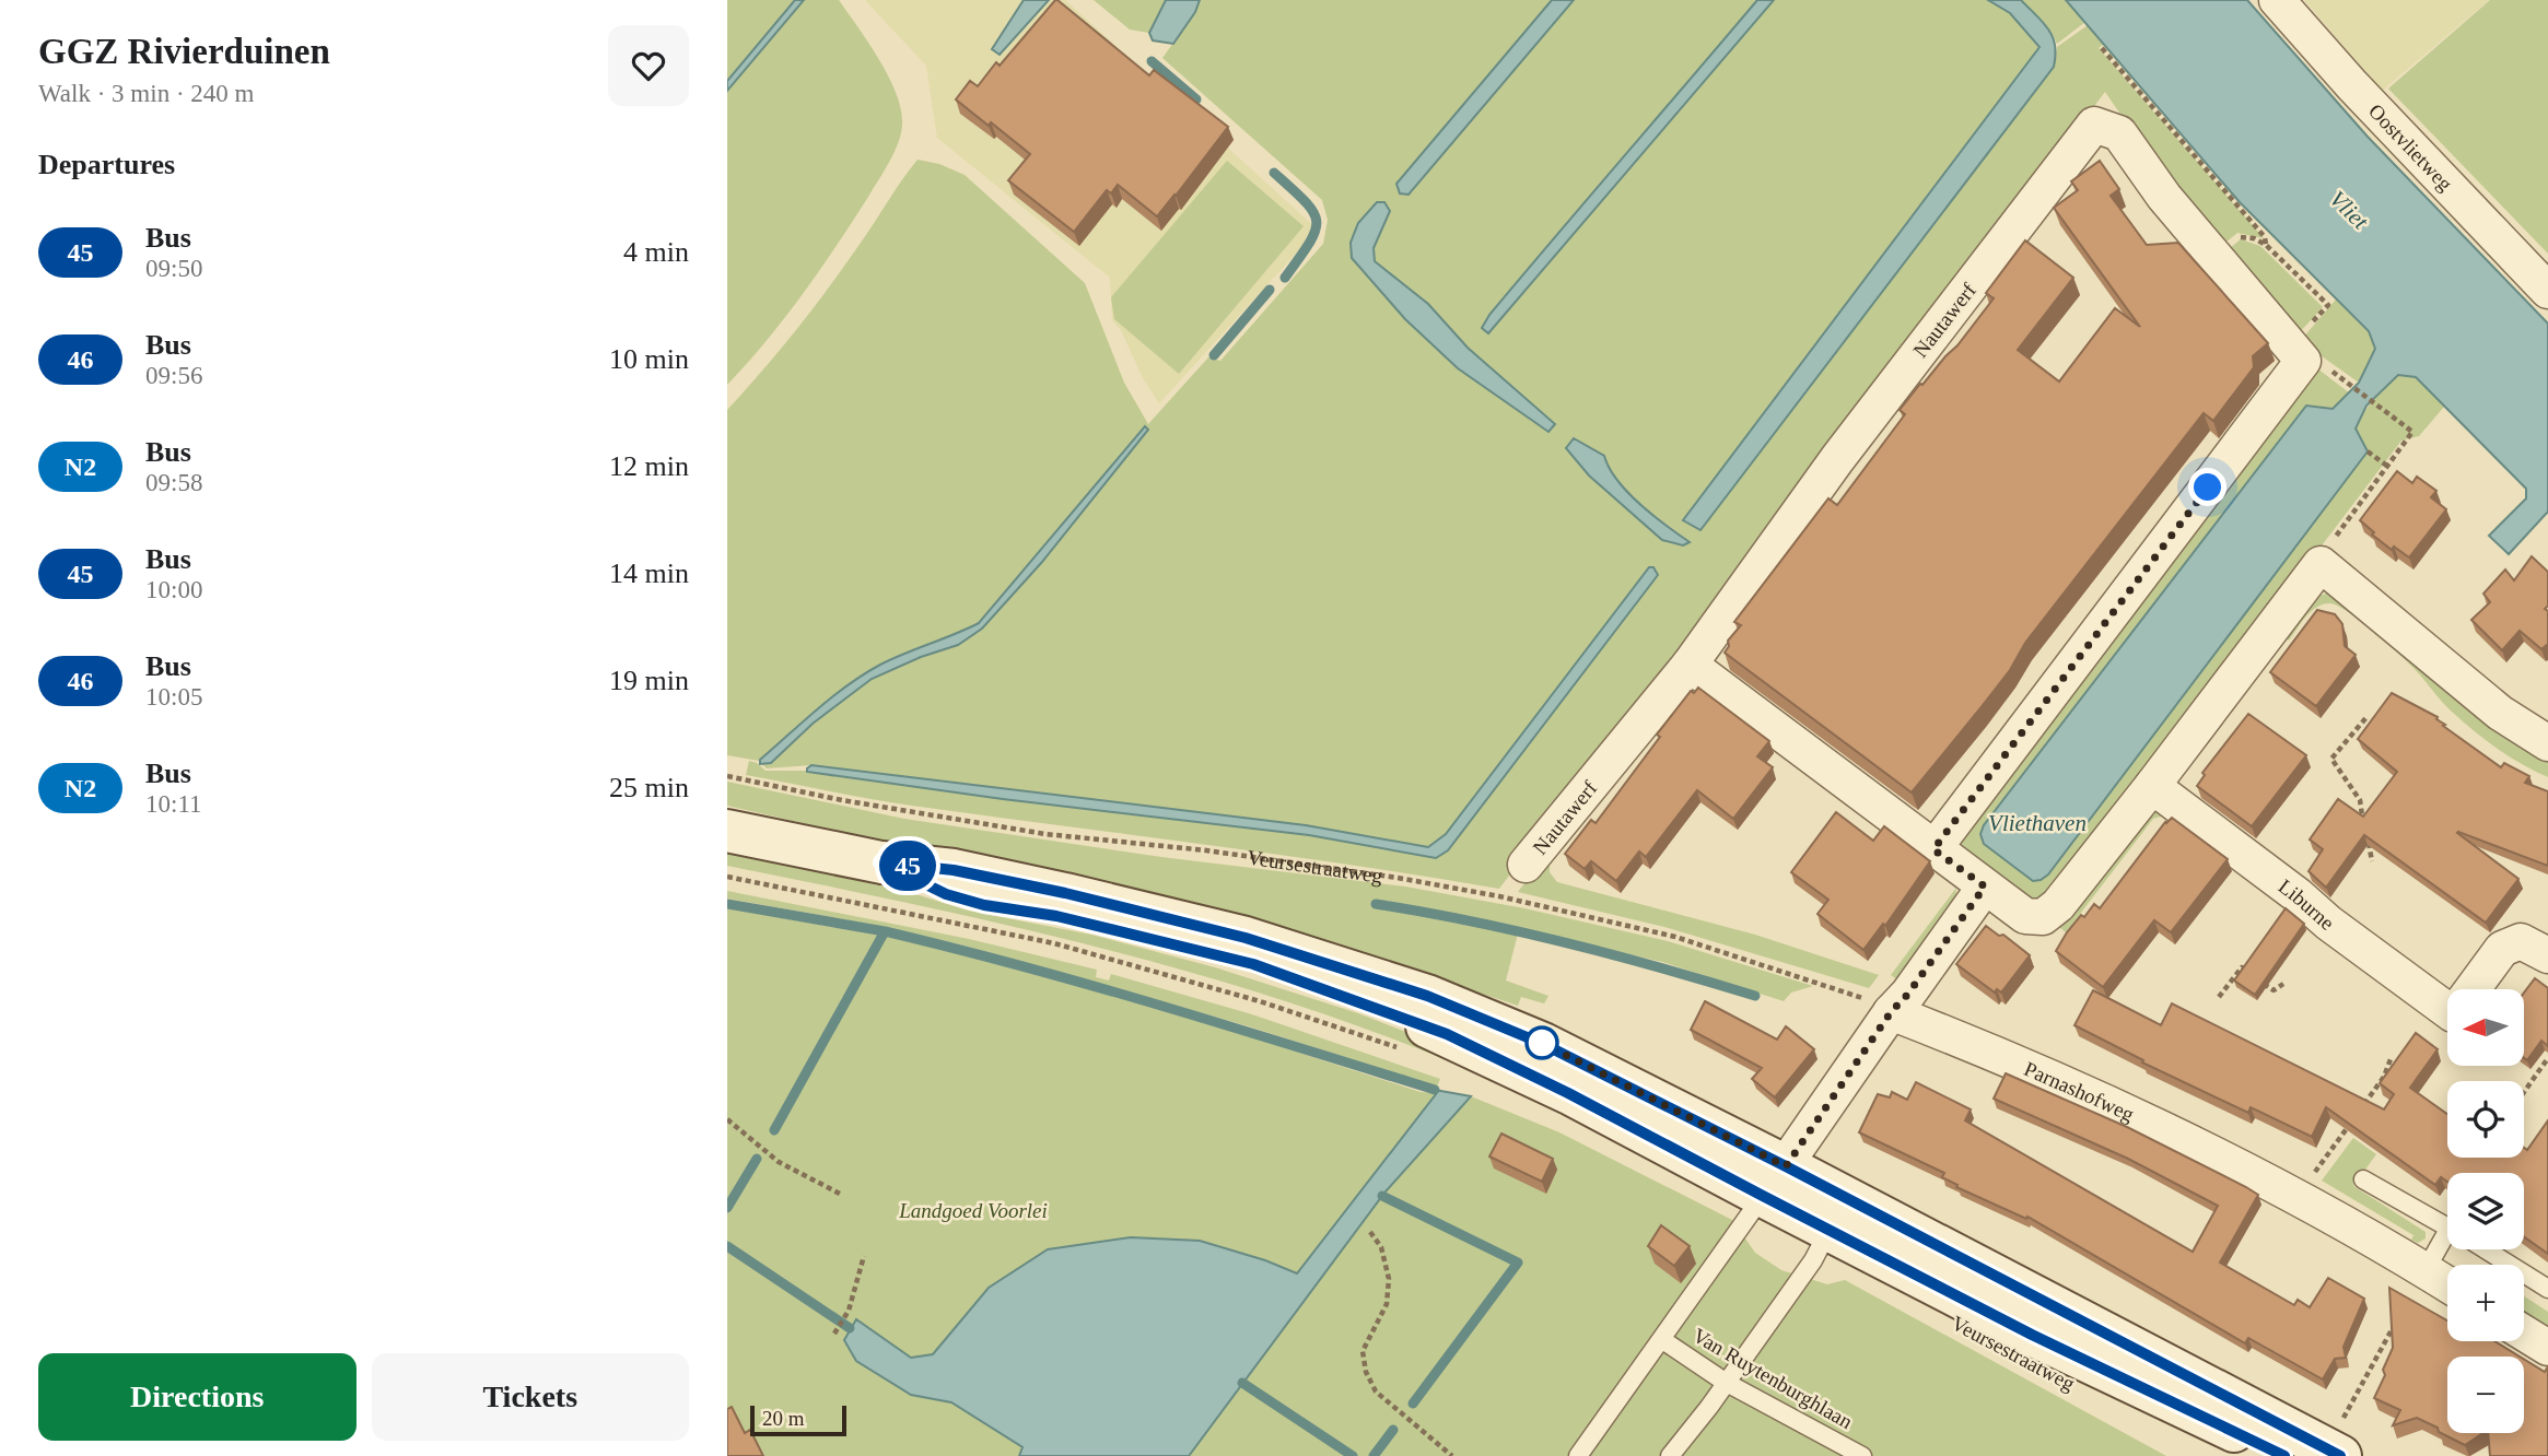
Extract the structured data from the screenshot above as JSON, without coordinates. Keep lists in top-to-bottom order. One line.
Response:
{"streets":{"main road":["Veursestraatweg"],"street":["Oostvlietweg","Nautawerf","Liburne","Parnashofweg"],"lane":["Van Ruytenburghlaan"]},"crossings":[["Veursestraatweg","Parnashofweg"]],"water":["Vliet","Vliethaven"],"parks":["Landgoed Voorlei"],"lines":["bus line 45"],"scale_bar":"20 m","north":"left","page":{"heading":[["GGZ Rivierduinen","Walk · 3 min · 240 m"],"Departures"],"on_map":"45","list":[{"mark":"45","name":"Bus","note":"09:50","value":"4 min"},{"mark":"46","name":"Bus","note":"09:56","value":"10 min"},{"mark":"N2","name":"Bus","note":"09:58","value":"12 min"},{"mark":"45","name":"Bus","note":"10:00","value":"14 min"},{"mark":"46","name":"Bus","note":"10:05","value":"19 min"},{"mark":"N2","name":"Bus","note":"10:11","value":"25 min"}],"map_buttons":["+","−"],"buttons":["Directions","Tickets"],"scale":"20 m"}}
